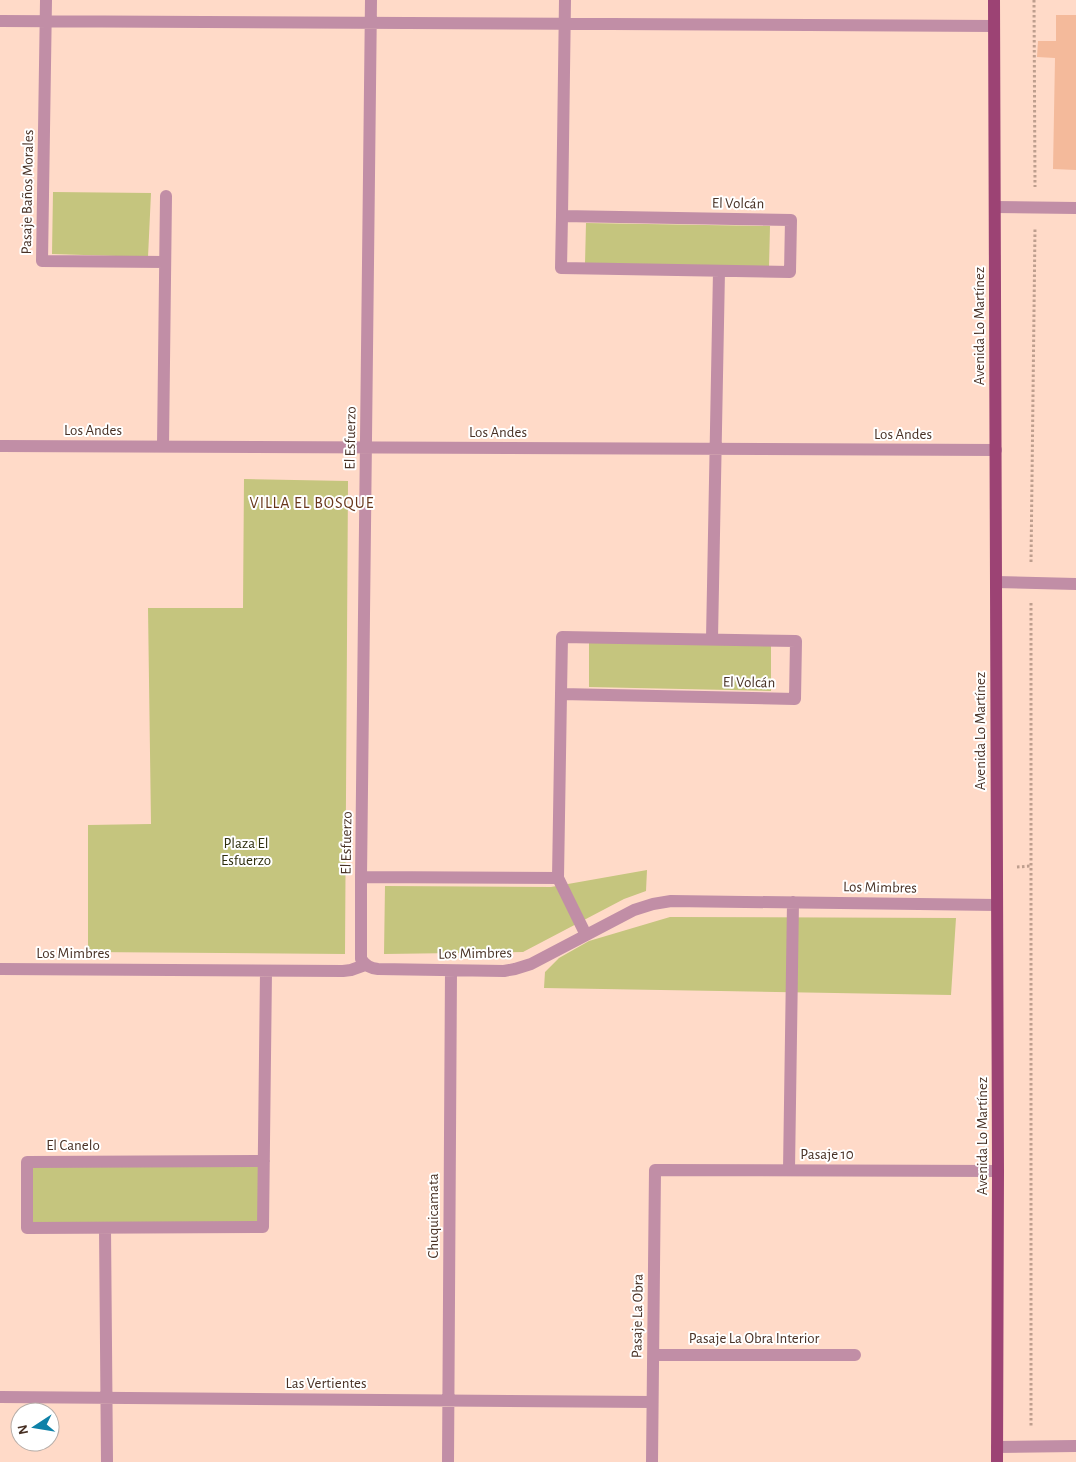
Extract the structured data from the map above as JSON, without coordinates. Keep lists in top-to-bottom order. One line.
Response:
{"streets":{"main road":["Avenida Lo Martínez"],"street":["Pasaje Baños Morales","El Volcán","Los Andes","El Esfuerzo","Los Mimbres","El Canelo","Pasaje 10","Chuquicamata","Pasaje La Obra","Pasaje La Obra Interior","Las Vertientes"]},"crossings":[["El Volcán","Los Mimbres"],["Avenida Lo Martínez","Los Andes"],["Avenida Lo Martínez","Los Mimbres"],["Avenida Lo Martínez","Pasaje 10"],["Los Andes","El Esfuerzo"],["El Esfuerzo","Los Mimbres"],["Los Mimbres","El Canelo"],["Los Mimbres","Chuquicamata"],["Pasaje 10","Pasaje La Obra"],["Chuquicamata","Las Vertientes"],["Pasaje La Obra","Pasaje La Obra Interior"],["Pasaje La Obra","Las Vertientes"]],"districts":["VILLA EL BOSQUE"],"parks":["Plaza El Esfuerzo"],"north":"left"}
